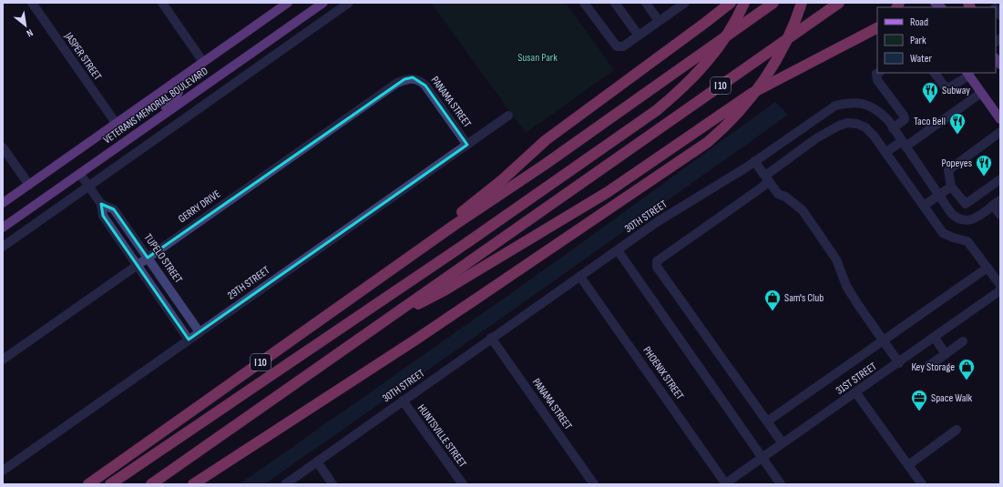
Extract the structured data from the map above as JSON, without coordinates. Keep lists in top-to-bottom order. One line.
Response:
{"streets":{"highway":["I 10"],"main road":["VETERANS MEMORIAL BOULEVARD"],"street":["JASPER STREET","PANAMA STREET","GERRY DRIVE","30TH STREET","TUPELO STREET","29TH STREET","PHOENIX STREET","31ST STREET","HUNTSVILLE STREET"]},"crossings":[["JASPER STREET","VETERANS MEMORIAL BOULEVARD"],["PANAMA STREET","GERRY DRIVE"],["PANAMA STREET","30TH STREET"],["PANAMA STREET","29TH STREET"],["VETERANS MEMORIAL BOULEVARD","TUPELO STREET"],["GERRY DRIVE","TUPELO STREET"],["30TH STREET","PHOENIX STREET"],["30TH STREET","HUNTSVILLE STREET"],["TUPELO STREET","29TH STREET"],["PHOENIX STREET","31ST STREET"]],"parks":["Susan Park"],"places":{"restaurant":["Subway","Taco Bell","Popeyes"],"shop":["Sam's Club","Key Storage"],"office":["Space Walk"]},"legend":["Road","Park","Water"],"north":"bottom right"}
